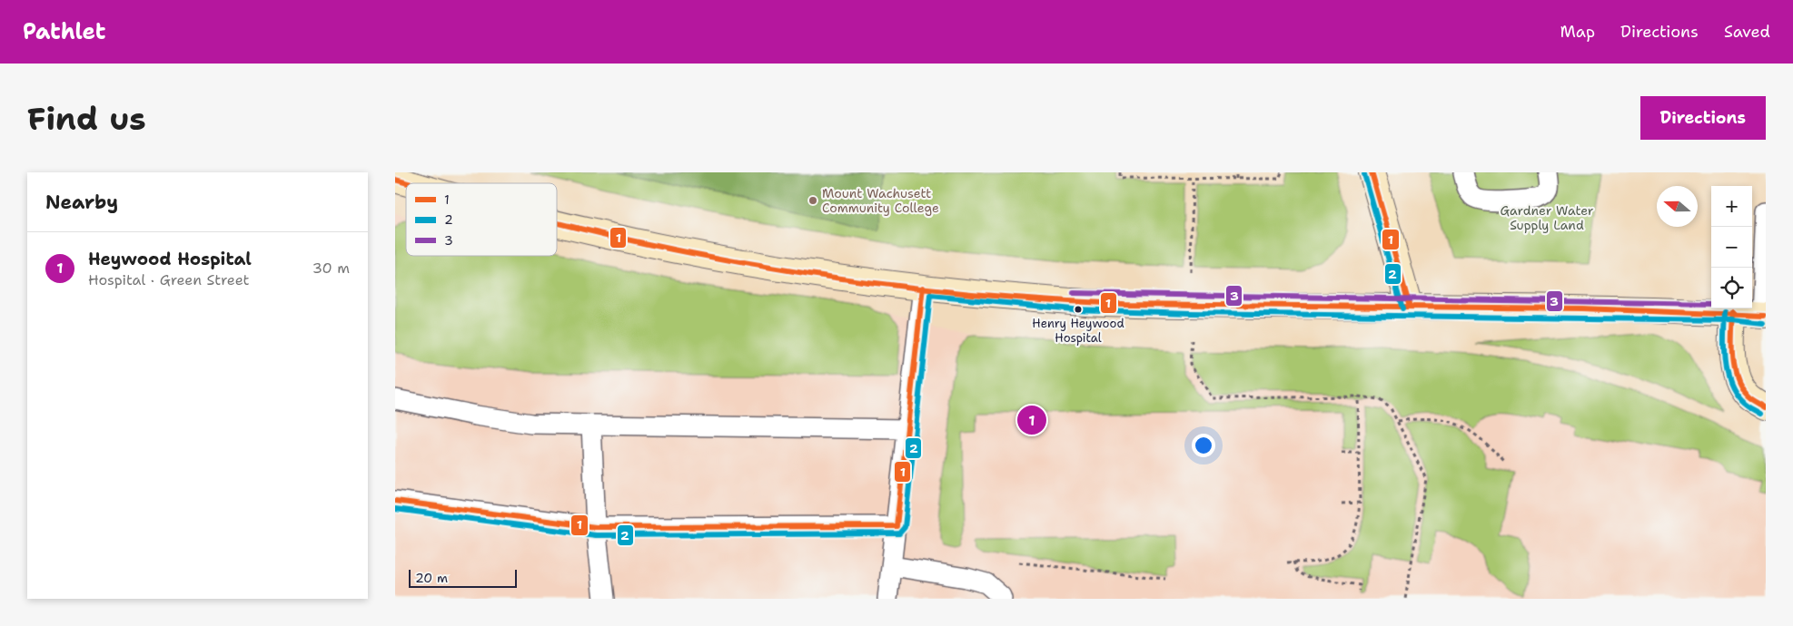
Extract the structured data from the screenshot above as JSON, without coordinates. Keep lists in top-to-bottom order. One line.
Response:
{"parks":["Gardner Water Supply Land"],"places":["Mount Wachusett Community College","Henry Heywood Hospital"],"lines":["transit line 1","transit line 2","transit line 3"],"legend":["1","2","3"],"scale_bar":"20 m","north":"left","page":{"header":"Pathlet","nav":["Map","Directions","Saved"],"buttons":"Directions","title":"Find us","heading":"Nearby","map_buttons":["+","−"],"list":[{"mark":"1","name":"Heywood Hospital","note":"Hospital · Green Street","value":"30 m"}],"pins":"1","scale":"20 m"}}
